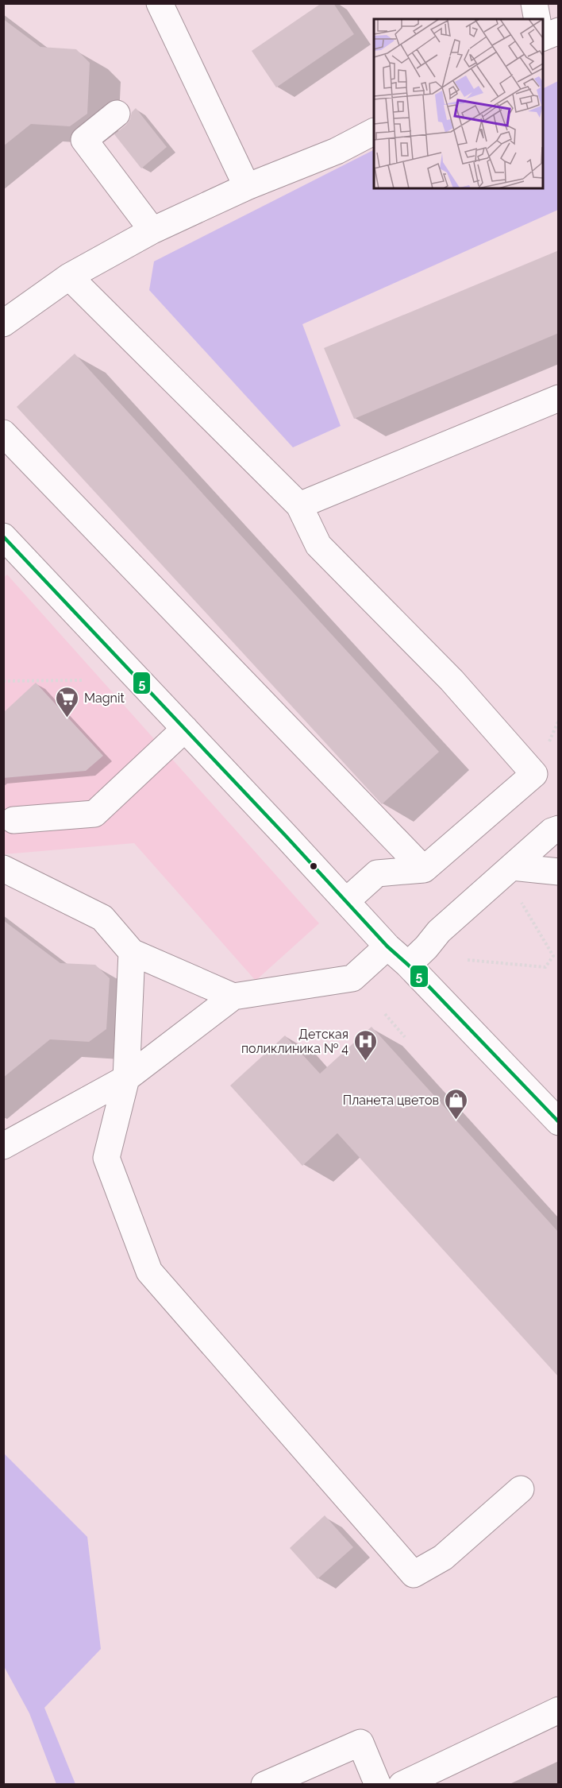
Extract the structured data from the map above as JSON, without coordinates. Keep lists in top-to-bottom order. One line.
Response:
{"places":{"supermarket":["Magnit"],"hospital":["Детская поликлиника № 4"],"shop":["Планета цветов"]},"lines":["transit line 5"]}
